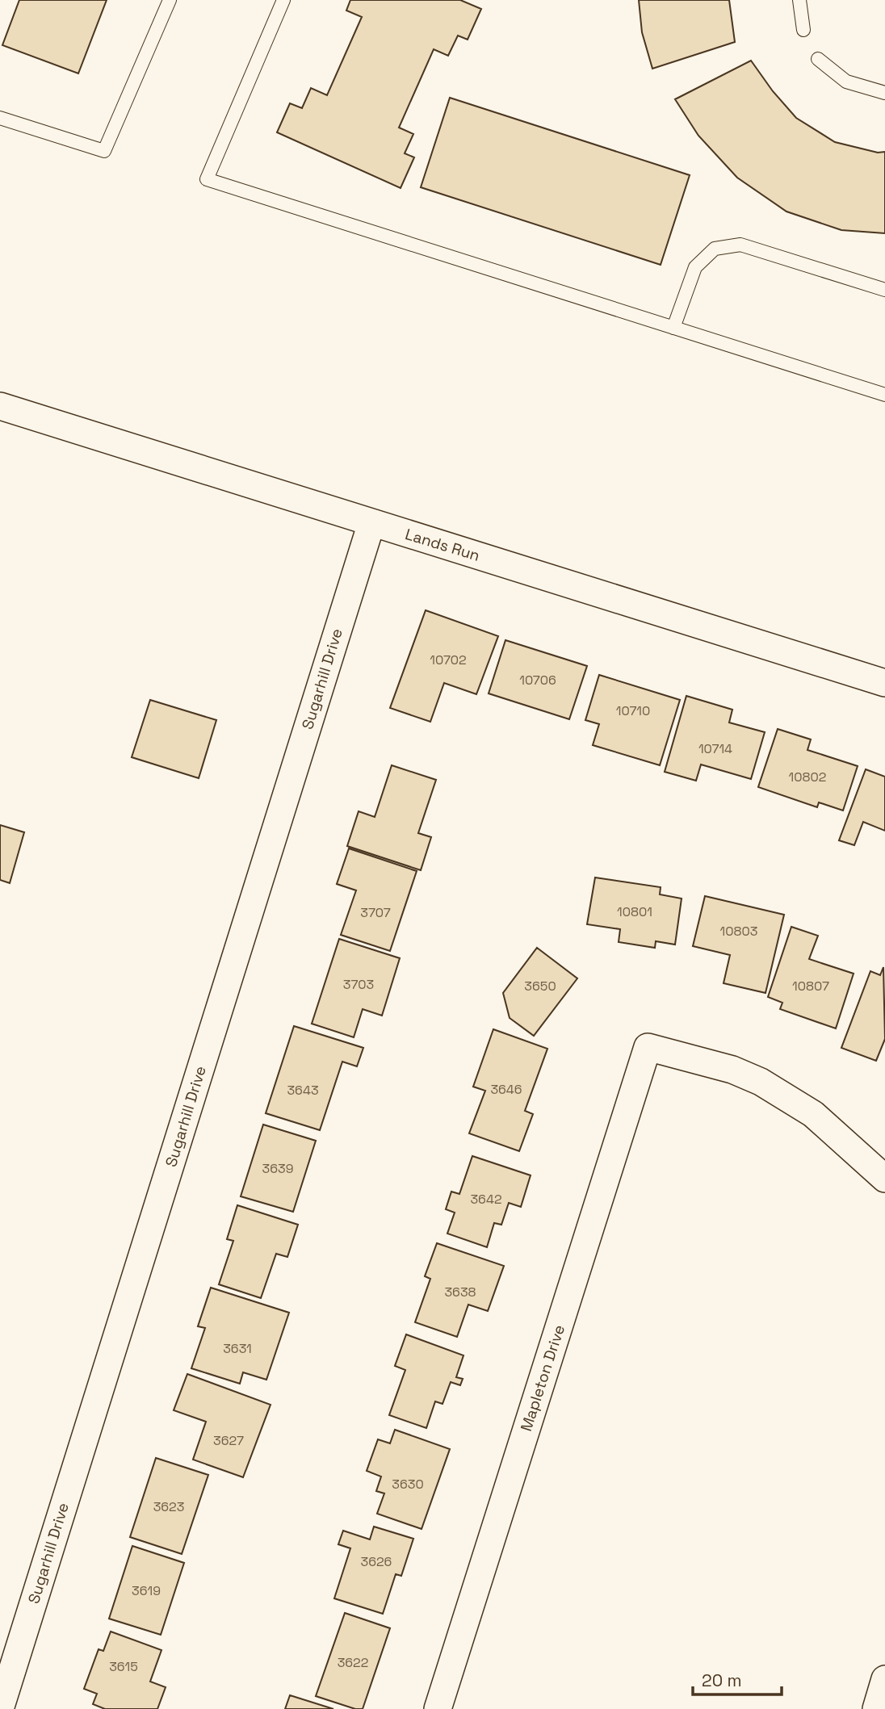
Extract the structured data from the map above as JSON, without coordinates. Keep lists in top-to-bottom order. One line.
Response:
{"streets":{"street":["Lands Run","Sugarhill Drive","Mapleton Drive"]},"crossings":[["Lands Run","Sugarhill Drive"]],"house_numbers":["10702","10706","10710","10714","10802","10801","3707","10803","3703","3650","10807","3646","3643","3639","3642","3638","3631","3627","3630","3623","3626","3619","3622","3615"],"scale_bar":"20 m"}
